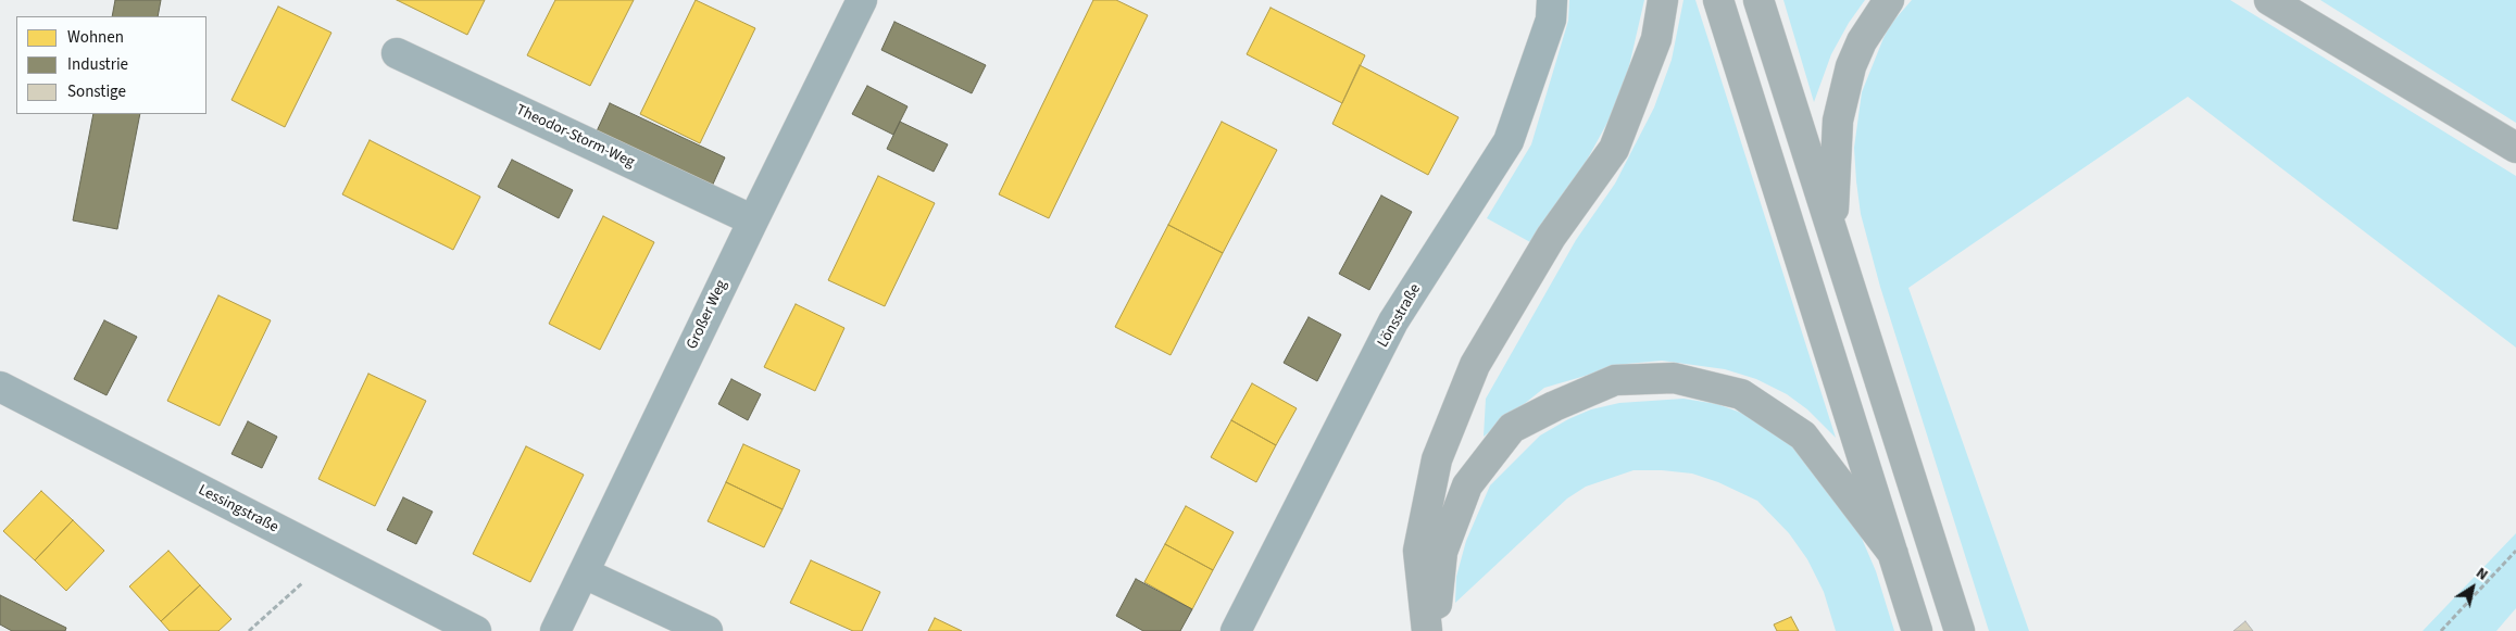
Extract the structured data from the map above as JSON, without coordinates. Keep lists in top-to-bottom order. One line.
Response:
{"streets":{"street":["Theodor-Storm-Weg","Großer Weg","Lönsstraße","Lessingstraße"]},"crossings":[["Theodor-Storm-Weg","Großer Weg"]],"legend":["Wohnen","Industrie","Sonstige"],"north":"top right"}
